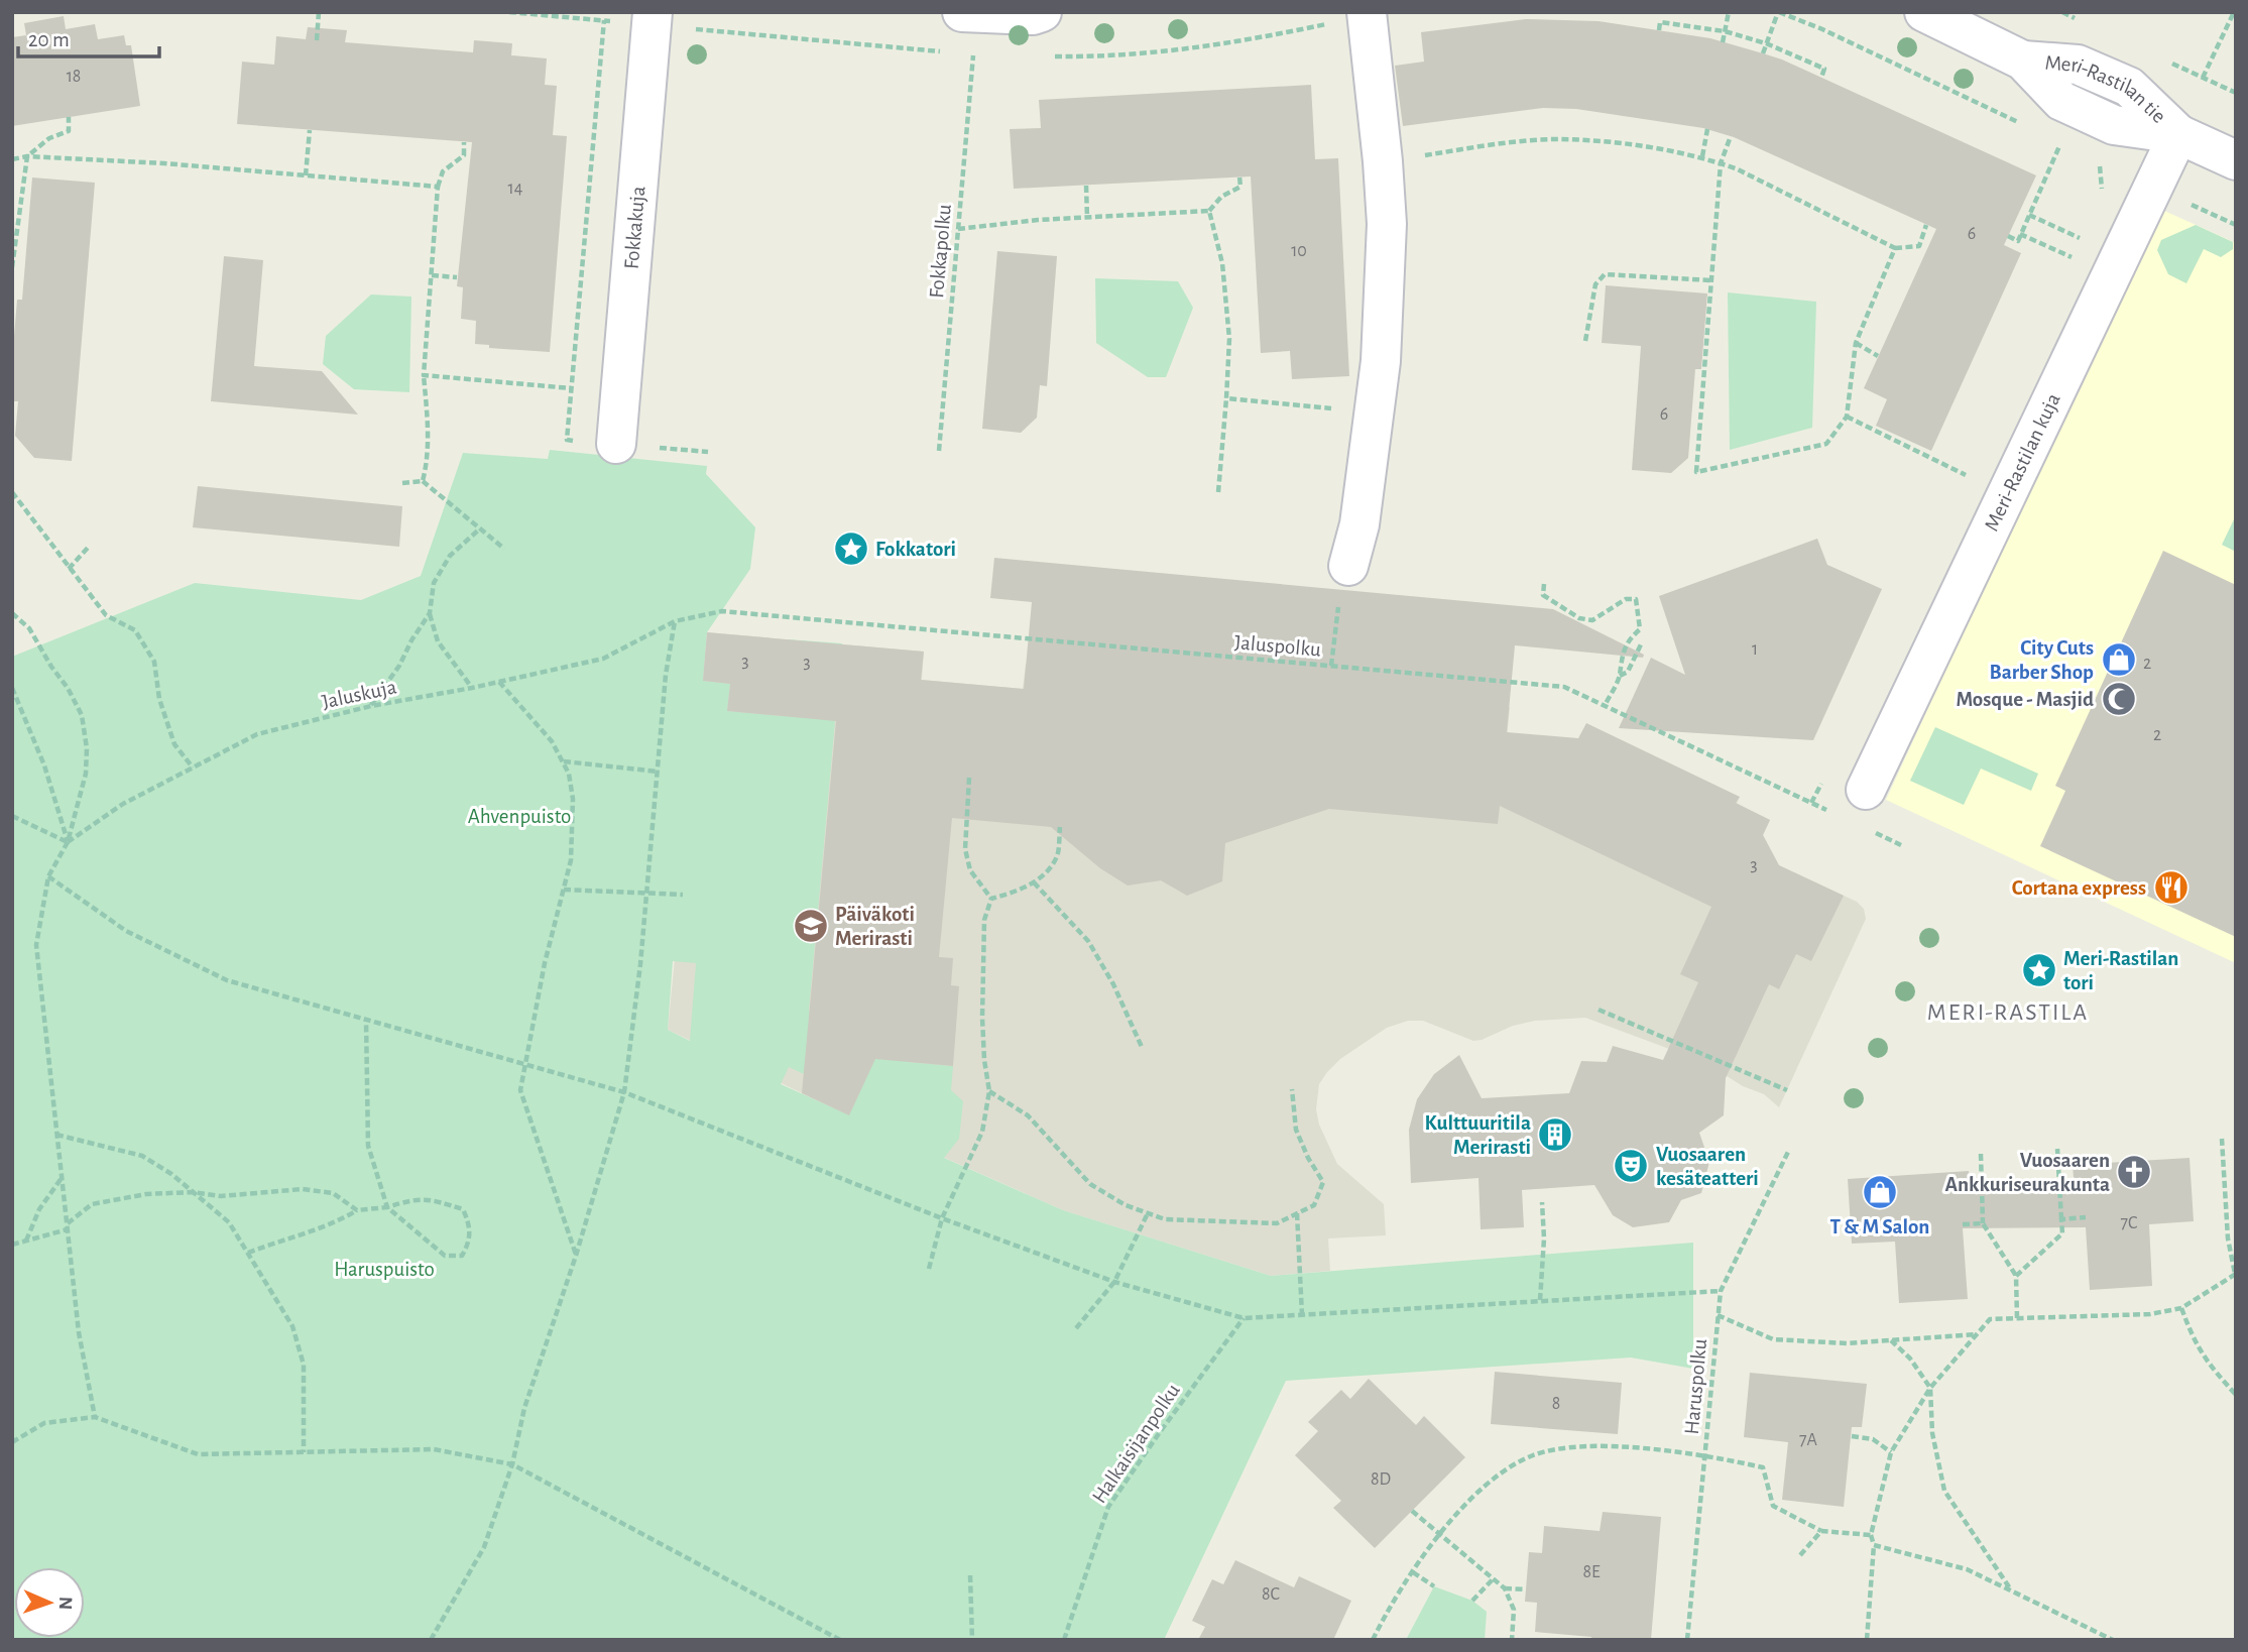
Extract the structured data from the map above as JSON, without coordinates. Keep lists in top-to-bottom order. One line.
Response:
{"streets":{"street":["Meri-Rastilan tie","Fokkakuja","Meri-Rastilan kuja"],"path":["Fokkapolku","Jaluspolku","Jaluskuja","Haruspolku","Halkaisijanpolku"]},"crossings":[["Meri-Rastilan tie","Meri-Rastilan kuja"],["Jaluspolku","Jaluskuja"]],"districts":["MERI-RASTILA"],"parks":["Ahvenpuisto","Haruspuisto"],"places":{"place":["Fokkatori","Meri-Rastilan tori"],"shop":["City Cuts Barber Shop","T & M Salon"],"mosque":["Mosque - Masjid"],"restaurant":["Cortana express"],"school or university":["Päiväkoti Merirasti"],"building":["Kulttuuritila Merirasti"],"theatre":["Vuosaaren kesäteatteri"],"church":["Vuosaaren Ankkuriseurakunta"]},"house_numbers":["18","14","6","10","6","1","3","3","2","2","3","7C","8","7A","8D","8E","8C"],"scale_bar":"20 m","north":"right"}
